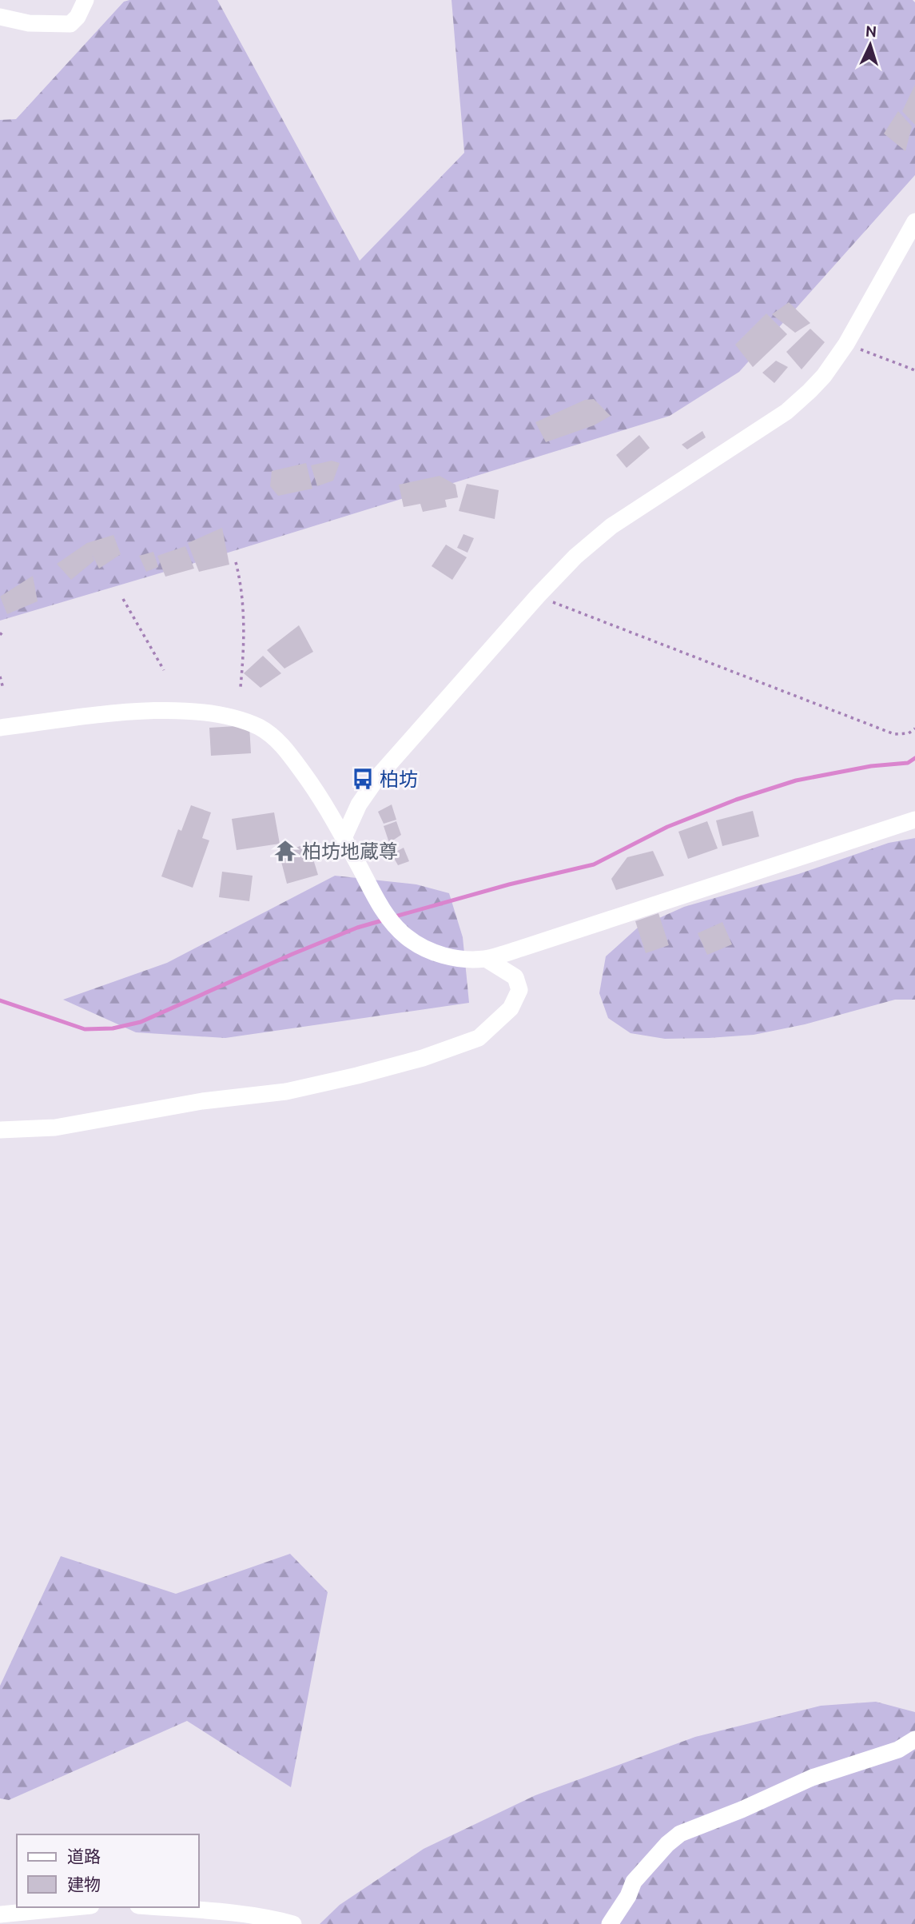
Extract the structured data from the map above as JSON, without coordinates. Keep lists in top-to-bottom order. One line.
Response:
{"places":{"bus stop":["柏坊"],"temple":["柏坊地蔵尊"]},"legend":["道路","建物"],"north":"top"}
